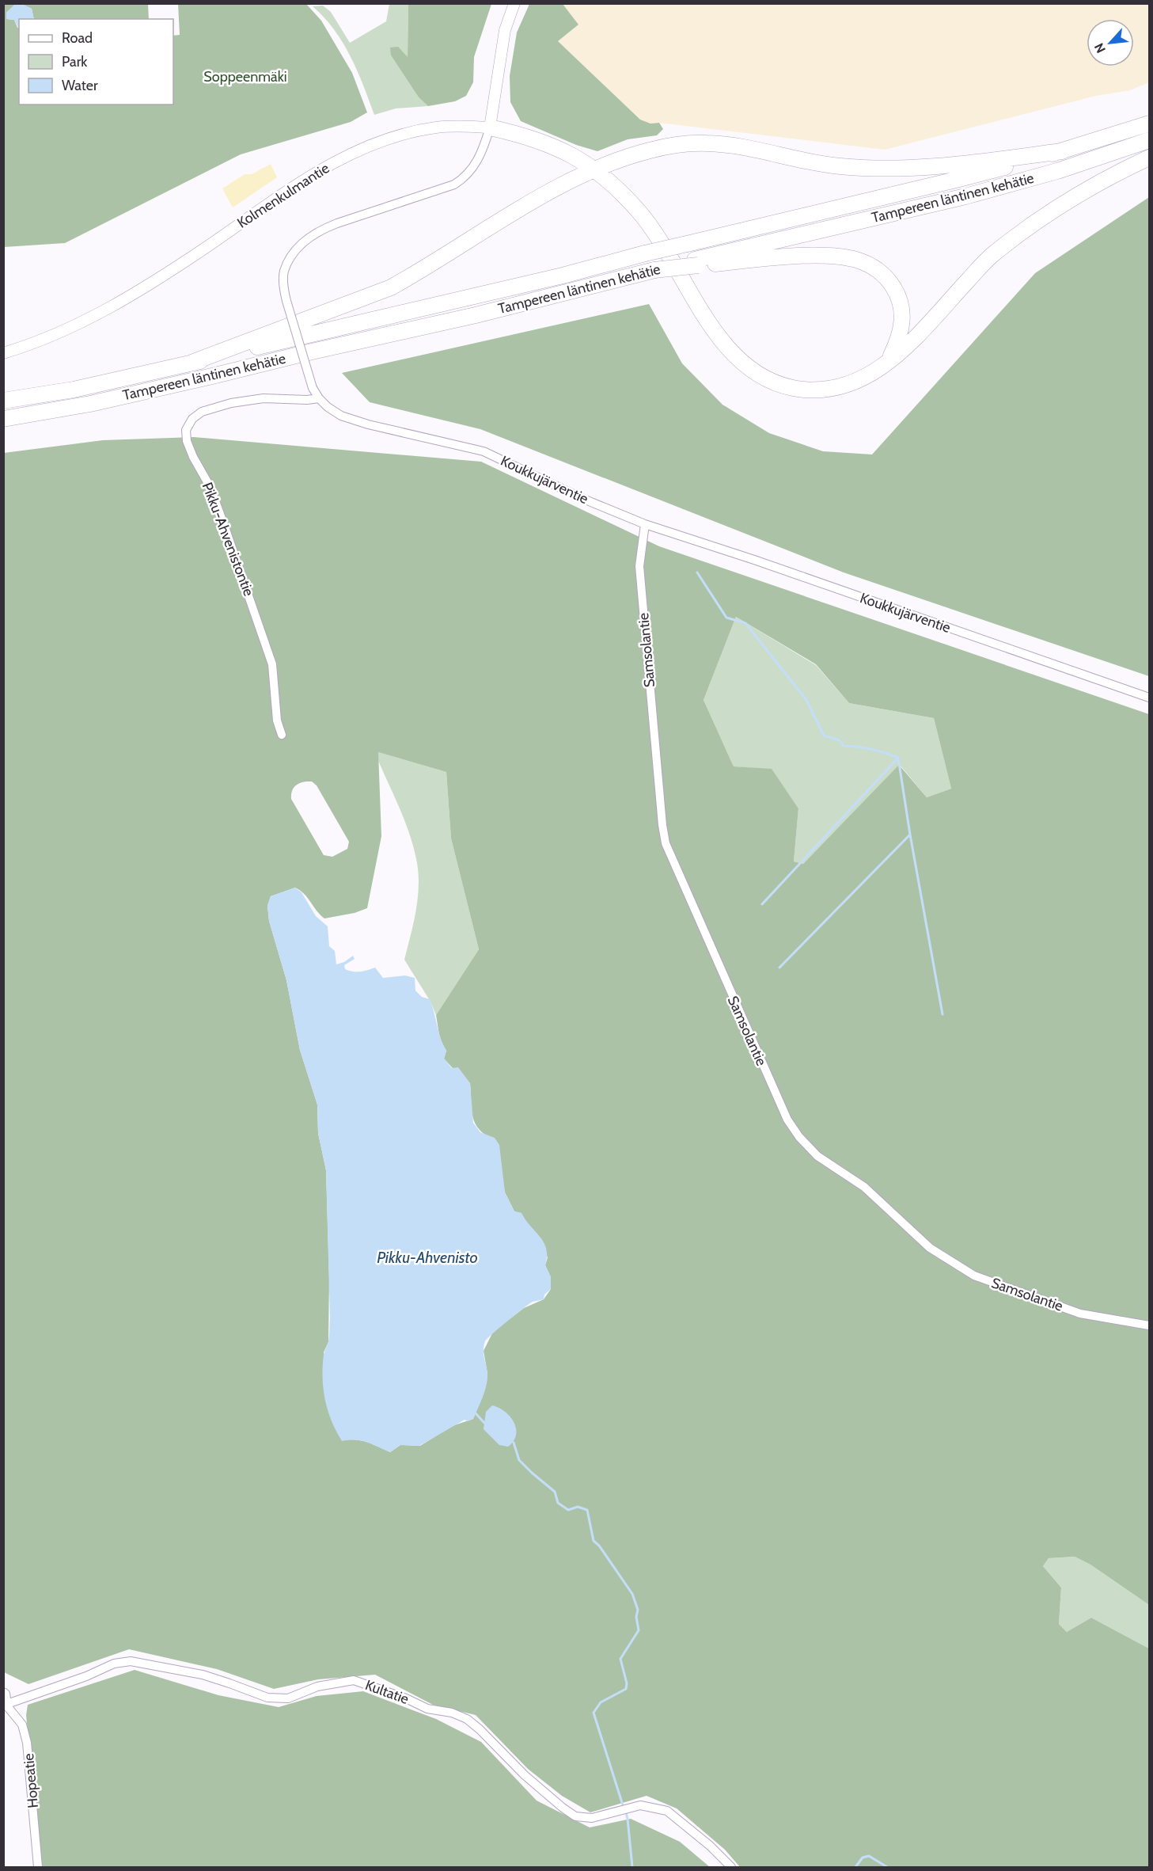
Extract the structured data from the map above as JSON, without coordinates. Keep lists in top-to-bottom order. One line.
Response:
{"streets":{"highway":["Tampereen läntinen kehätie"],"street":["Kolmenkulmantie","Koukkujärventie","Pikku-Ahvenistontie","Samsolantie","Kultatie","Hopeatie"]},"crossings":[["Kolmenkulmantie","Koukkujärventie"],["Koukkujärventie","Pikku-Ahvenistontie"],["Koukkujärventie","Samsolantie"],["Kultatie","Hopeatie"]],"water":["Pikku-Ahvenisto"],"parks":["Soppeenmäki"],"legend":["Road","Park","Water"],"north":"bottom left"}
